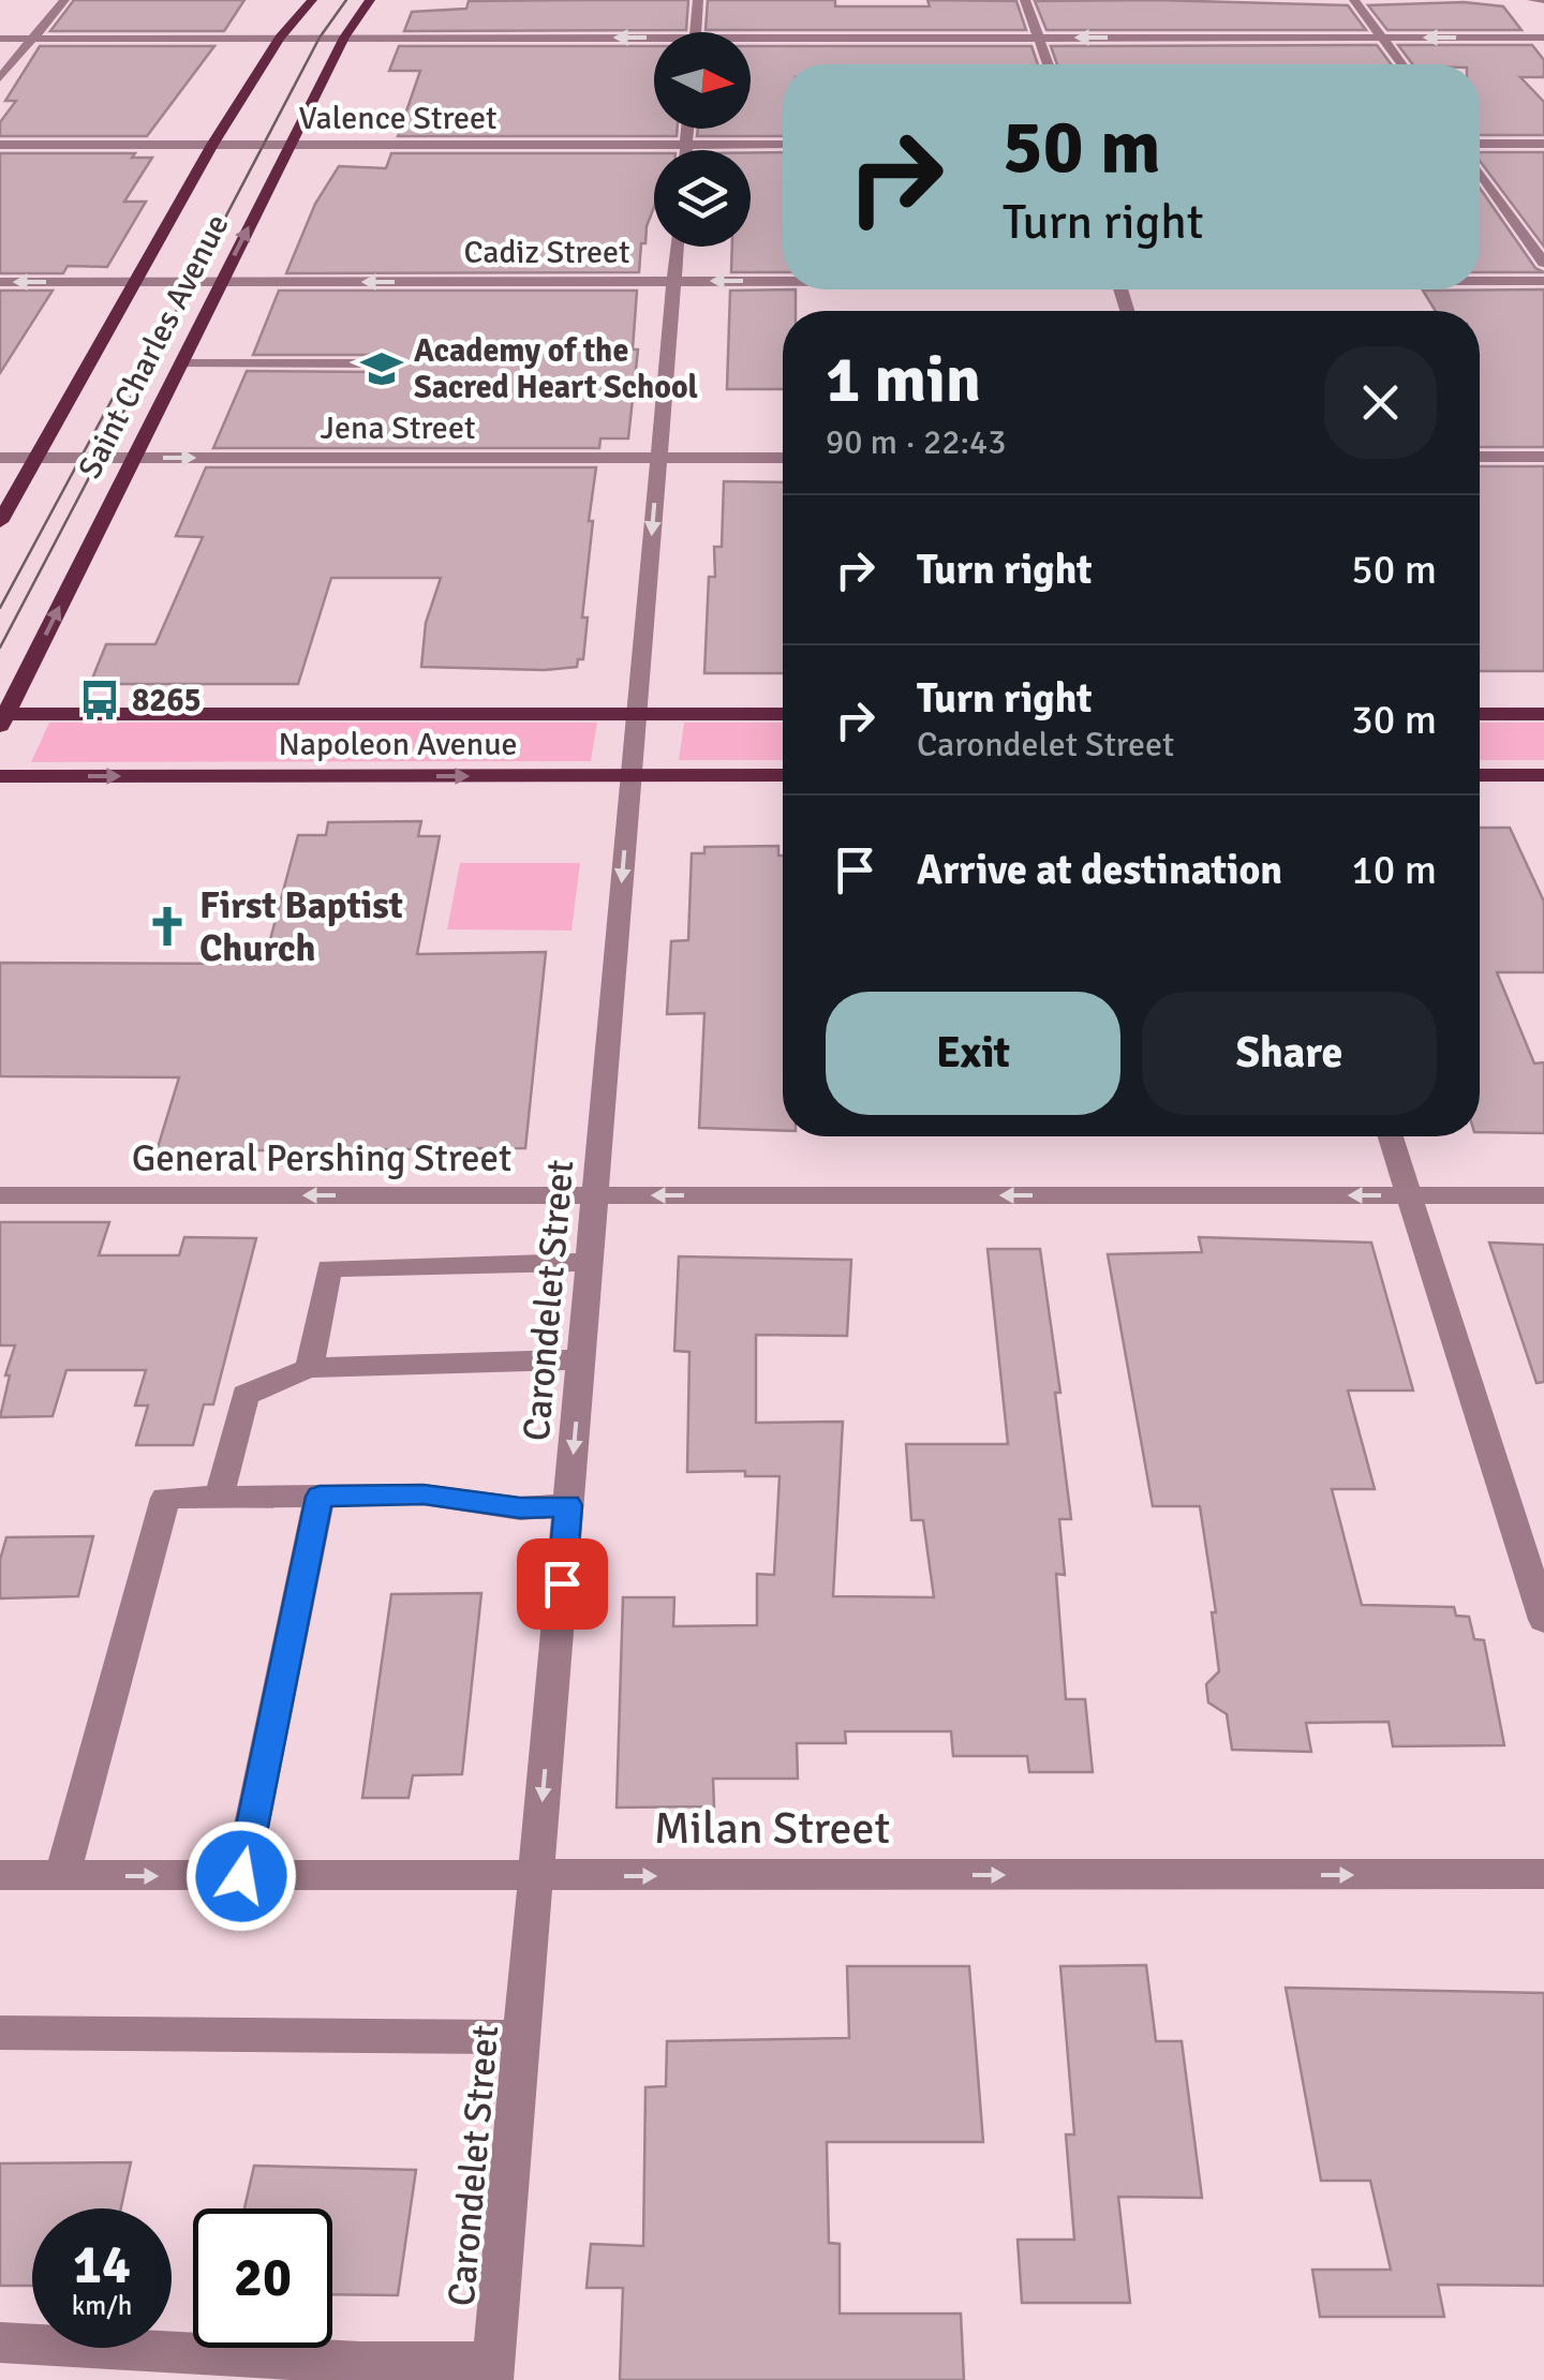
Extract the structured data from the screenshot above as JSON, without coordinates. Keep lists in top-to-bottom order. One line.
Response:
{"streets":{"main road":["Saint Charles Avenue","Napoleon Avenue"],"street":["Valence Street","Cadiz Street","Jena Street","General Pershing Street","Carondelet Street","Milan Street"]},"crossings":[["Valence Street","Saint Charles Avenue"],["Cadiz Street","Saint Charles Avenue"],["Cadiz Street","Carondelet Street"],["Saint Charles Avenue","Jena Street"],["Saint Charles Avenue","Napoleon Avenue"],["Jena Street","Carondelet Street"],["Napoleon Avenue","Carondelet Street"],["General Pershing Street","Carondelet Street"],["Carondelet Street","Milan Street"]],"one_way":["General Pershing Street","Carondelet Street","Milan Street"],"places":{"school or university":["Academy of the Sacred Heart School"],"bus stop":["8265"],"church":["First Baptist Church"]},"north":"right","page":{"turn":["50 m","Turn right"],"heading":["1 min","90 m · 22:43"],"list":[{"name":"Turn right","value":"50 m"},{"name":"Turn right","note":"Carondelet Street","value":"30 m"},{"name":"Arrive at destination","value":"10 m"}],"buttons":["Exit","Share"],"speed":"14 km/h","limit":"20"}}
